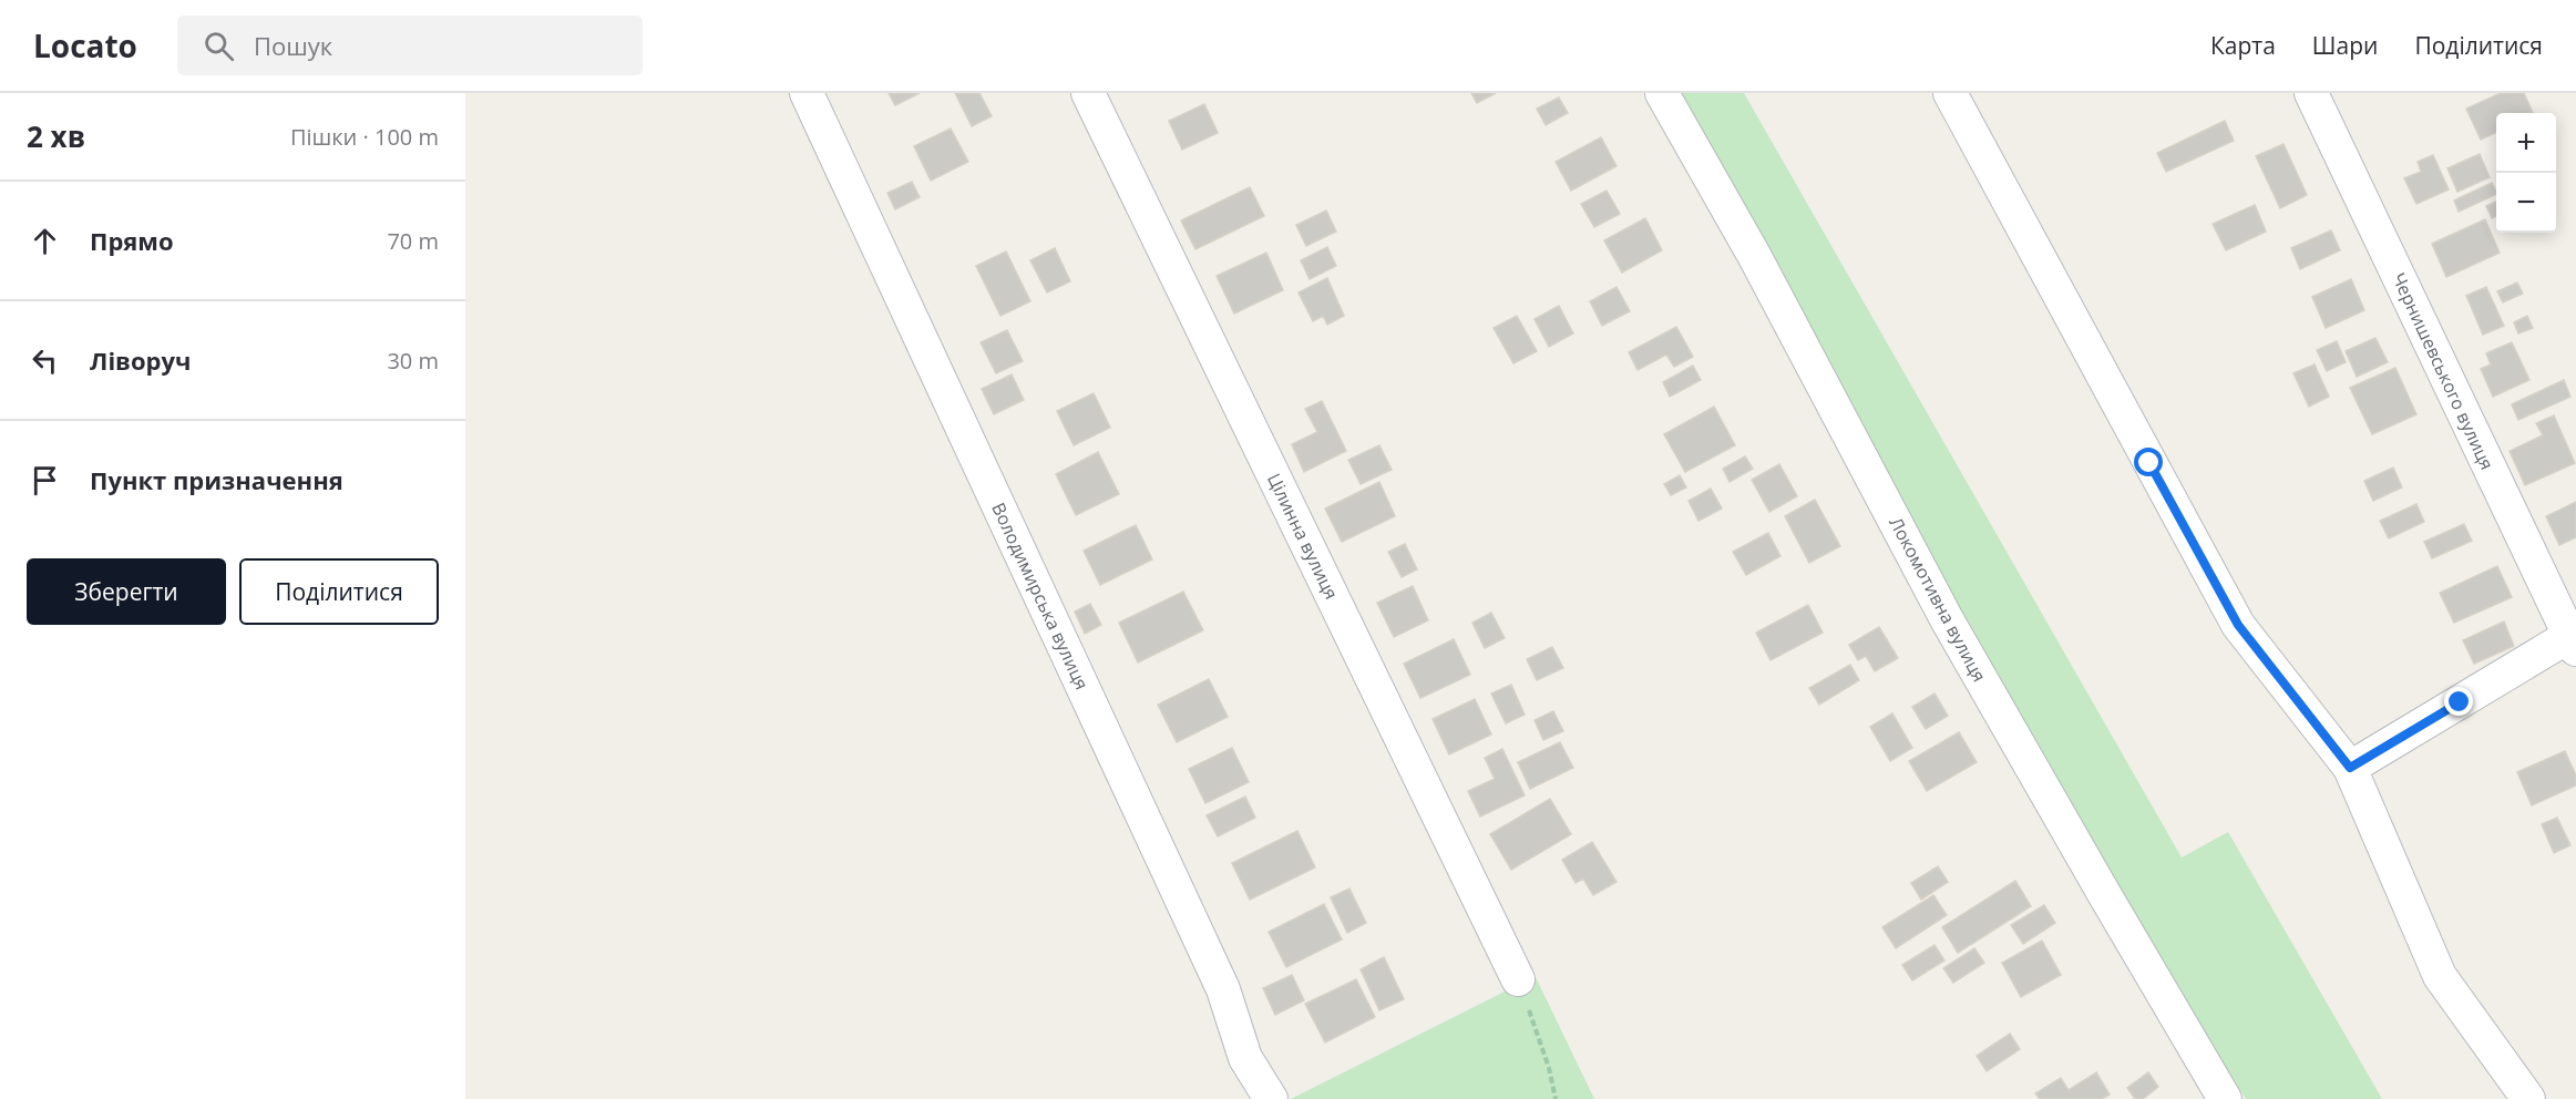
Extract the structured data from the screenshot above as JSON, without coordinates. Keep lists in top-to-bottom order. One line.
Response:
{"streets":{"street":["Чернишевського вулиця","Цілинна вулиця","Володимирська вулиця","Локомотивна вулиця"]},"page":{"header":"Locato","search":"Пошук","nav":["Карта","Шари","Поділитися"],"heading":["2 хв","Пішки · 100 m"],"map_buttons":["+","−"],"list":[["Прямо","70 m"],["Ліворуч","30 m"],"Пункт призначення"],"buttons":["Зберегти","Поділитися"]}}
